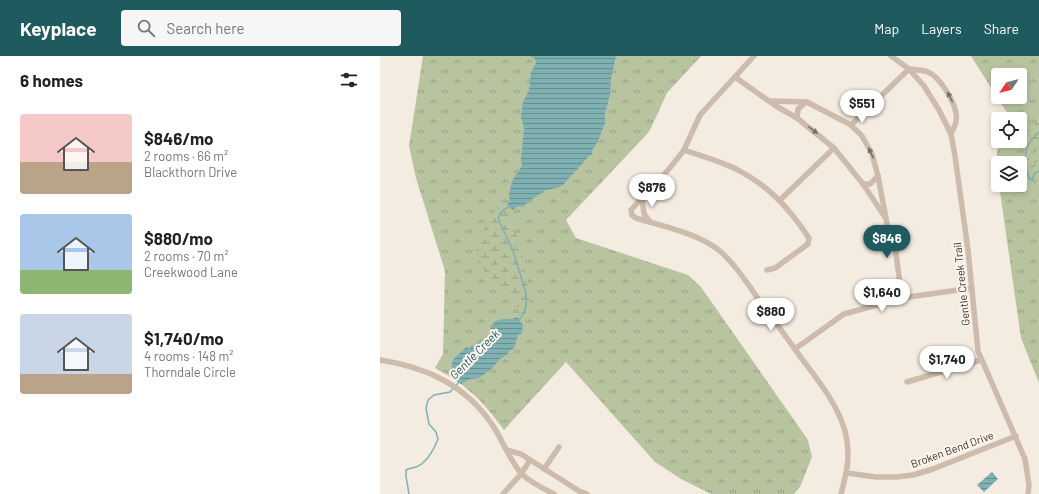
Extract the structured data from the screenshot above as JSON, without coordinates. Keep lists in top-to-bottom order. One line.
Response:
{"streets":{"street":["Gentle Creek Trail","Broken Bend Drive"]},"crossings":[["Gentle Creek Trail","Broken Bend Drive"]],"water":["Gentle Creek"],"north":"bottom left","page":{"header":"Keyplace","search":"Search here","nav":["Map","Layers","Share"],"heading":"6 homes","price":["$551","$876","$846","$1,640","$880","$1,740"],"list":[{"name":"$846/mo","note":"2 rooms · 66 m² · Blackthorn Drive"},{"name":"$880/mo","note":"2 rooms · 70 m² · Creekwood Lane"},{"name":"$1,740/mo","note":"4 rooms · 148 m² · Thorndale Circle"}]}}
